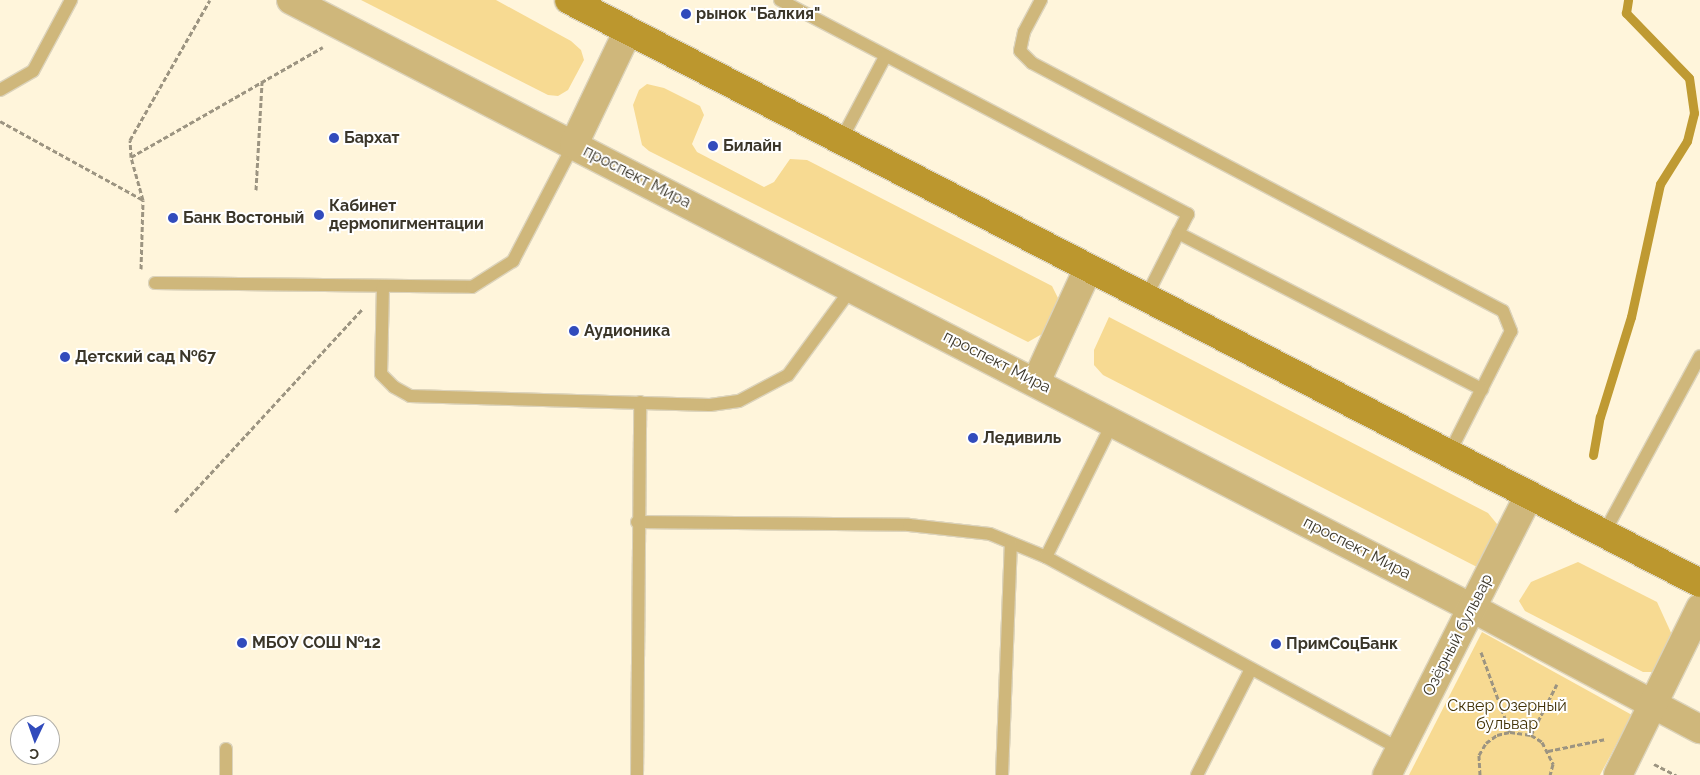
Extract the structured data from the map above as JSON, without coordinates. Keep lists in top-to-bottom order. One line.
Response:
{"streets":{"street":["проспект Мира","Озёрный бульвар"]},"crossings":[["проспект Мира","Озёрный бульвар"]],"parks":["Сквер Озерный бульвар"],"places":["рынок \"Балкия\"","Бархат","Билайн","Кабинет дермопигментации","Банк Востоный","Аудионика","Детский сад №67","Ледивиль","МБОУ СОШ №12","ПримСоцБанк"],"north":"bottom"}
